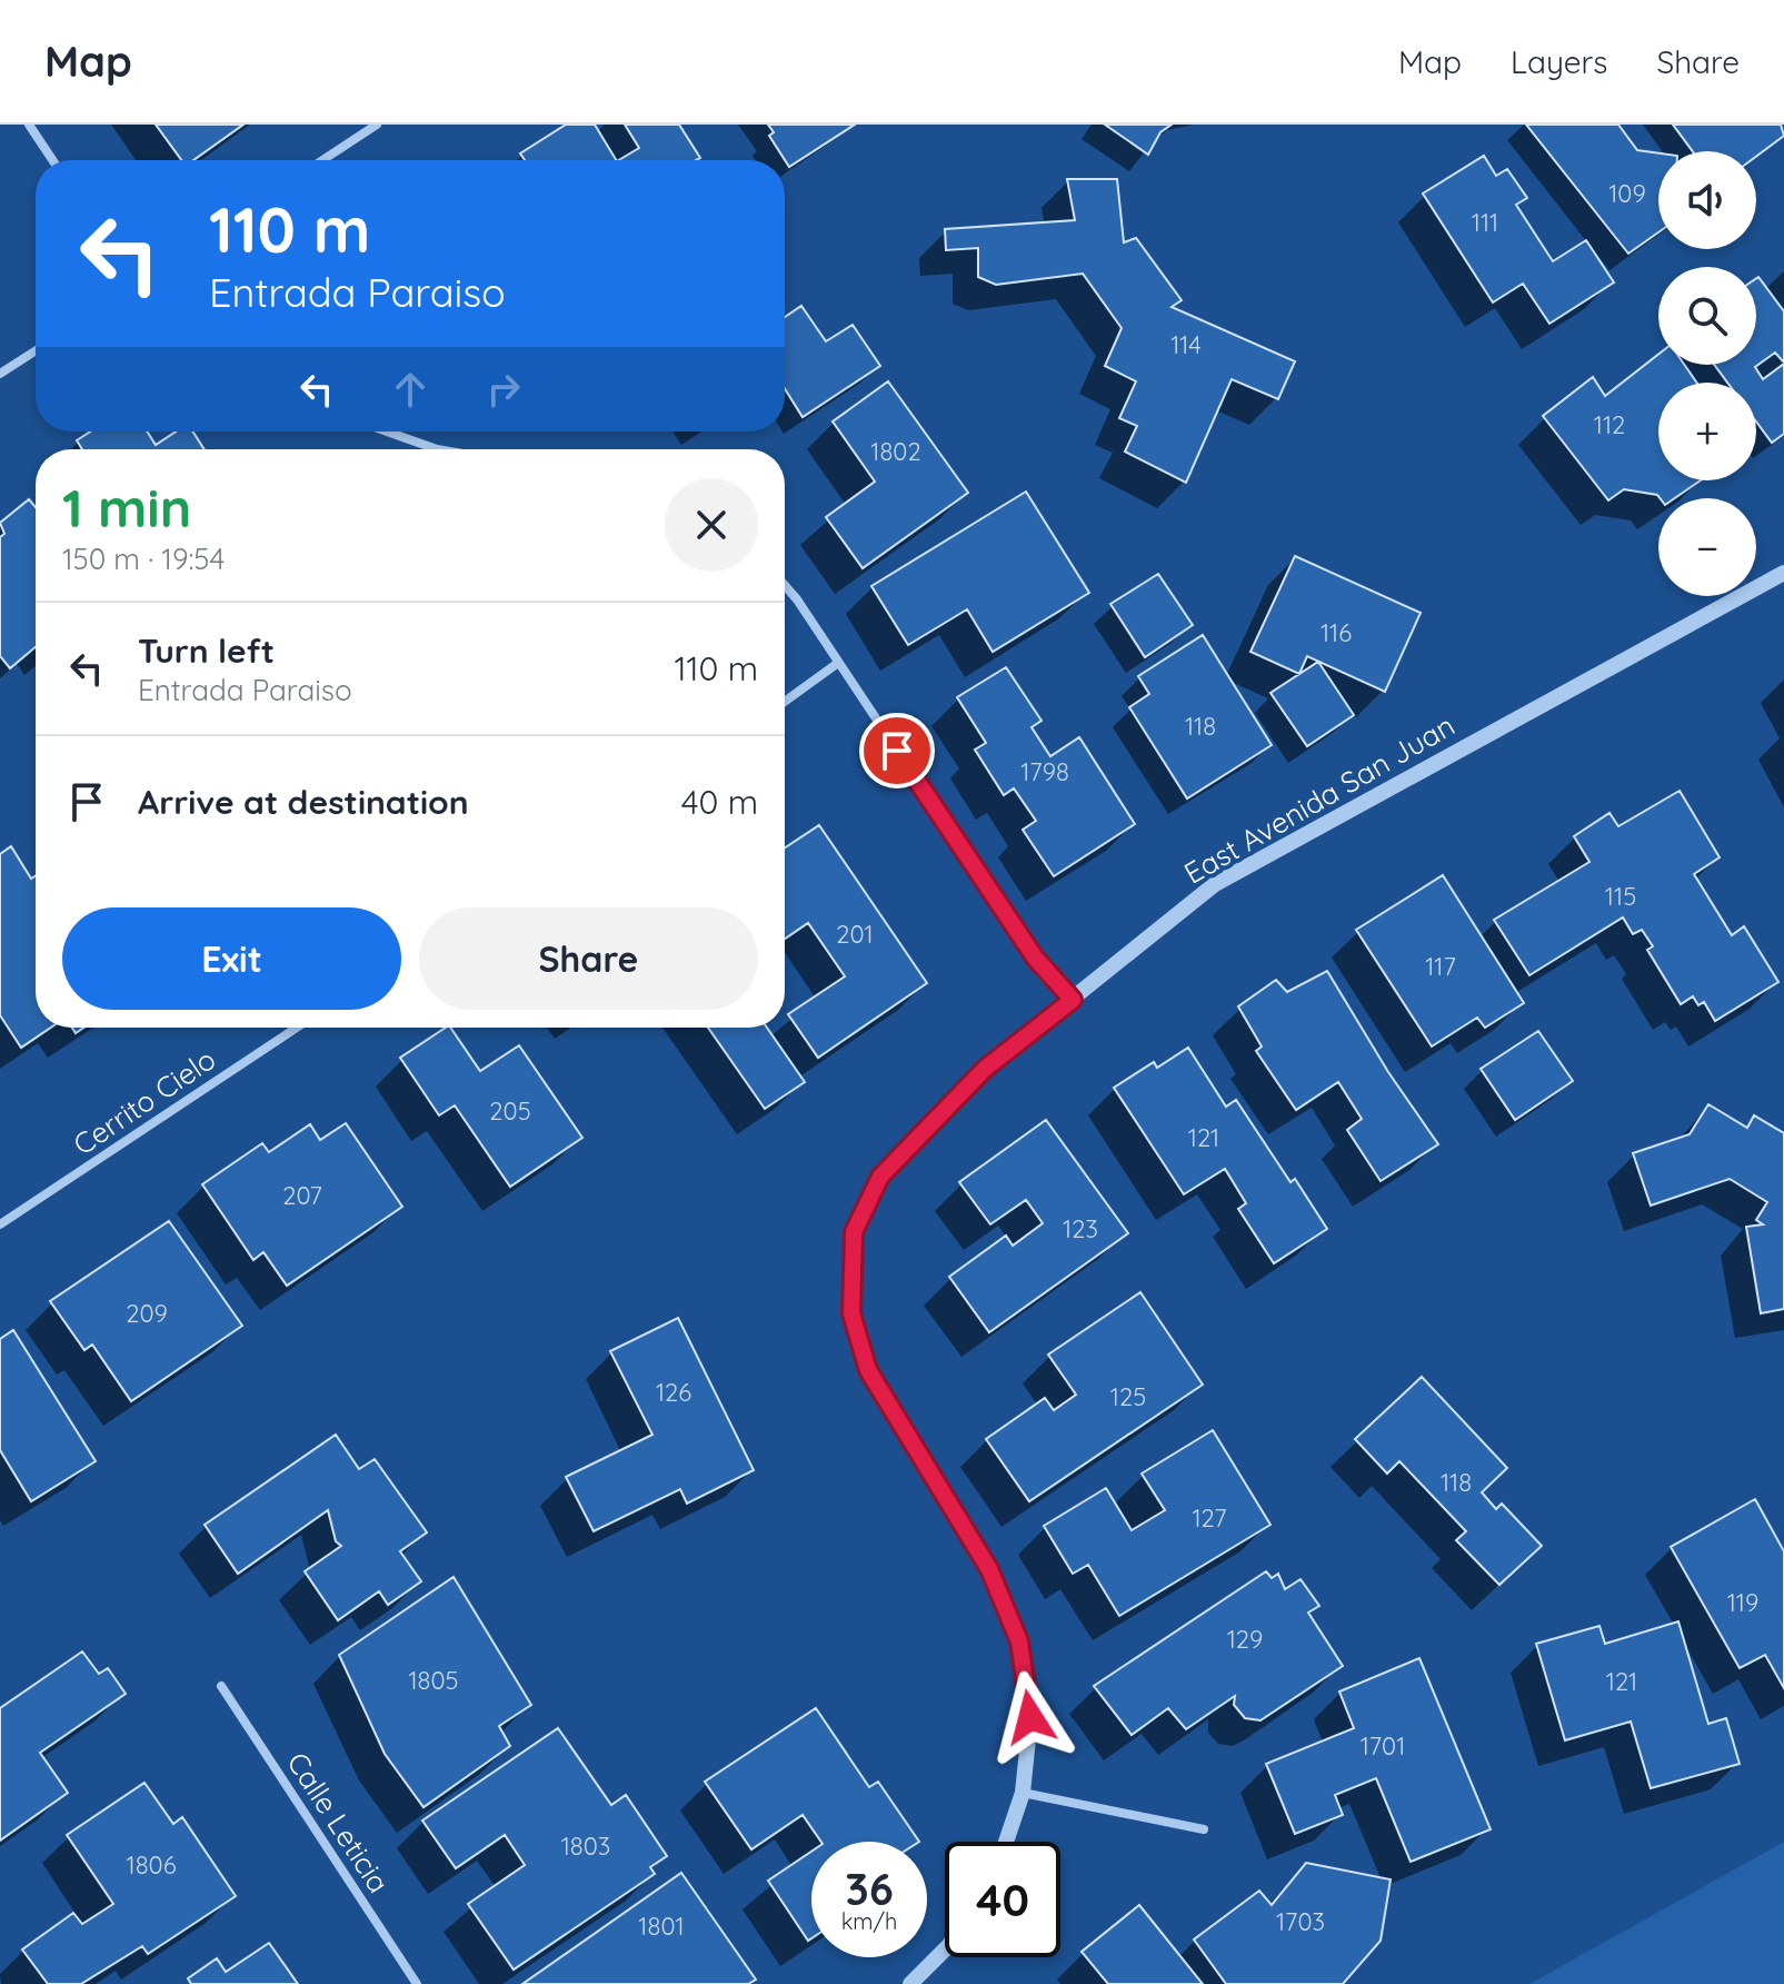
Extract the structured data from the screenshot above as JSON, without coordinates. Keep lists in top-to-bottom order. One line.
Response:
{"streets":{"street":["East Avenida San Juan","Cerrito Cielo","Calle Leticia"]},"house_numbers":["109","111","114","112","1802","116","118","1798","115","201","117","205","121","207","123","209","126","125","118","127","119","129","1805","121","1701","1803","1806","1703","1801"],"page":{"header":"Map","nav":["Map","Layers","Share"],"map_buttons":["+","−"],"turn":["110 m","Entrada Paraiso"],"heading":["1 min","150 m · 19:54"],"list":[{"name":"Turn left","note":"Entrada Paraiso","value":"110 m"},{"name":"Arrive at destination","value":"40 m"}],"buttons":["Exit","Share"],"speed":"36 km/h","limit":"40"}}
